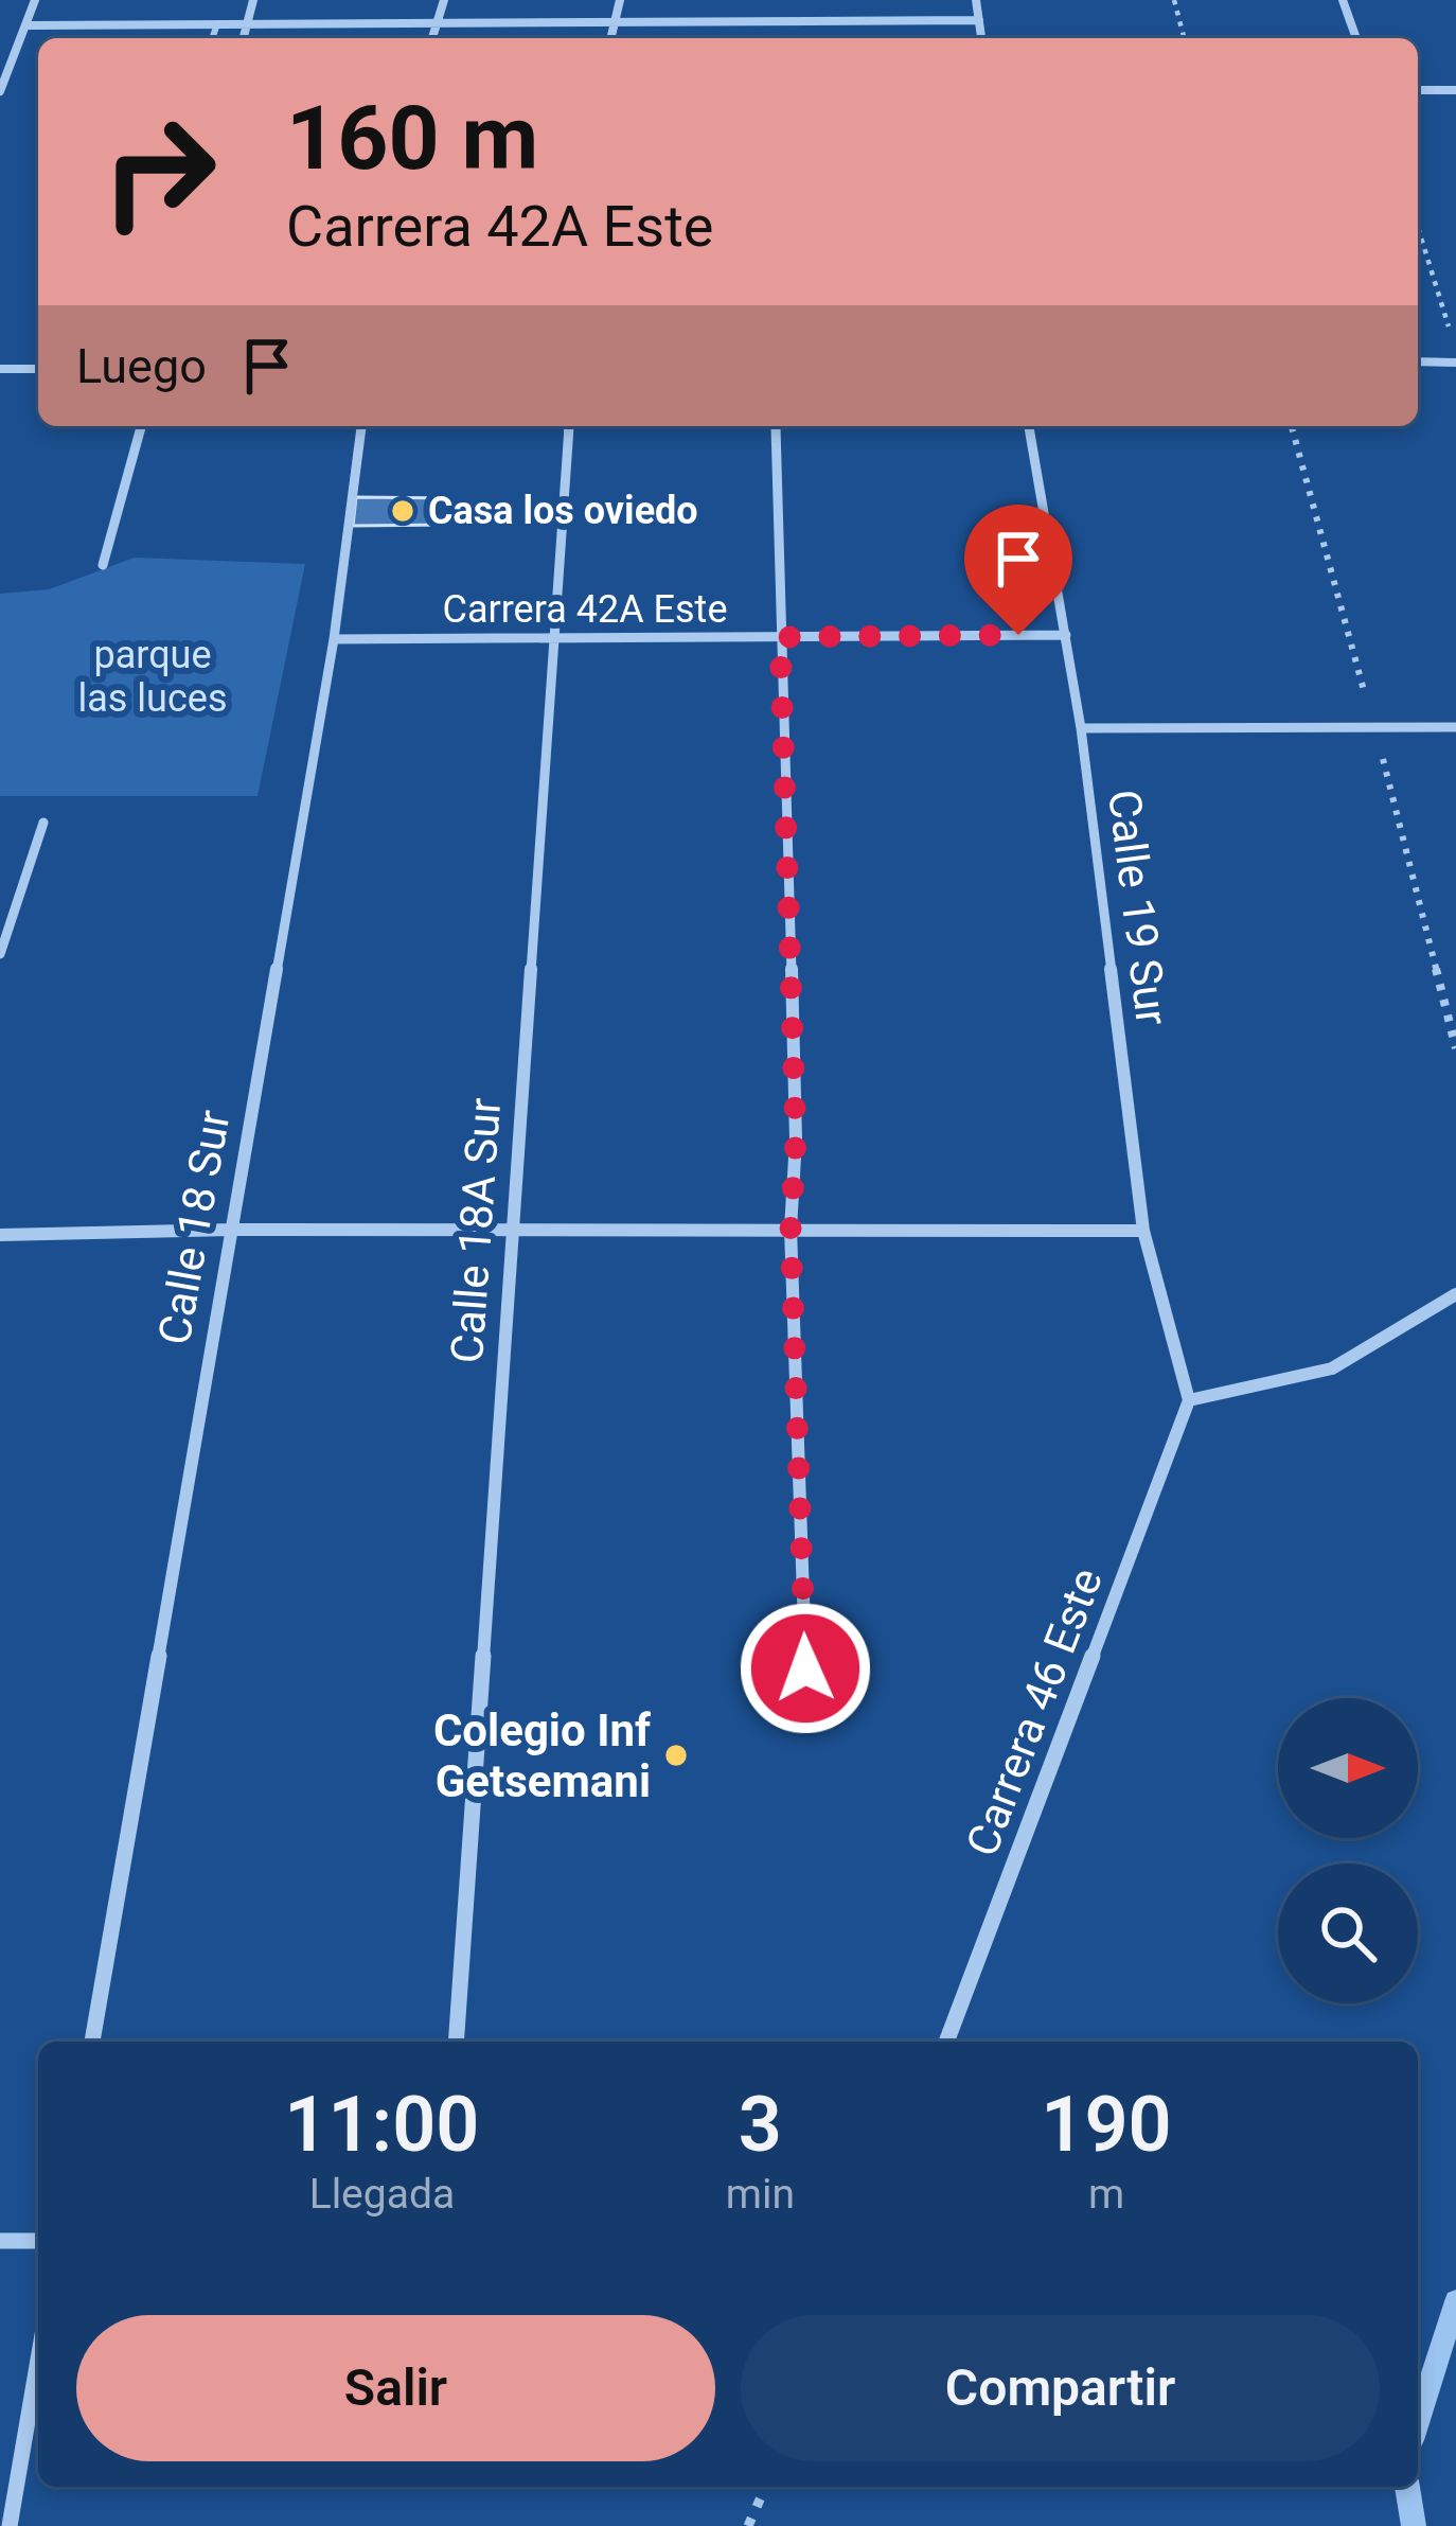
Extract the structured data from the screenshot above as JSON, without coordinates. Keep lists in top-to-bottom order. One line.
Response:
{"streets":{"street":["Carrera 42A Este","Calle 19 Sur","Calle 18 Sur","Calle 18A Sur","Carrera 46 Este"]},"crossings":[["Carrera 42A Este","Calle 19 Sur"],["Carrera 42A Este","Calle 18 Sur"],["Carrera 42A Este","Calle 18A Sur"],["Calle 19 Sur","Carrera 46 Este"]],"parks":["parque las luces"],"places":["Casa los oviedo","Colegio Inf Getsemani"],"north":"right","page":{"turn":["160 m","Carrera 42A Este"],"then":"Luego","eta":["11:00","Llegada","3","min","190","m"],"buttons":["Salir","Compartir"]}}
